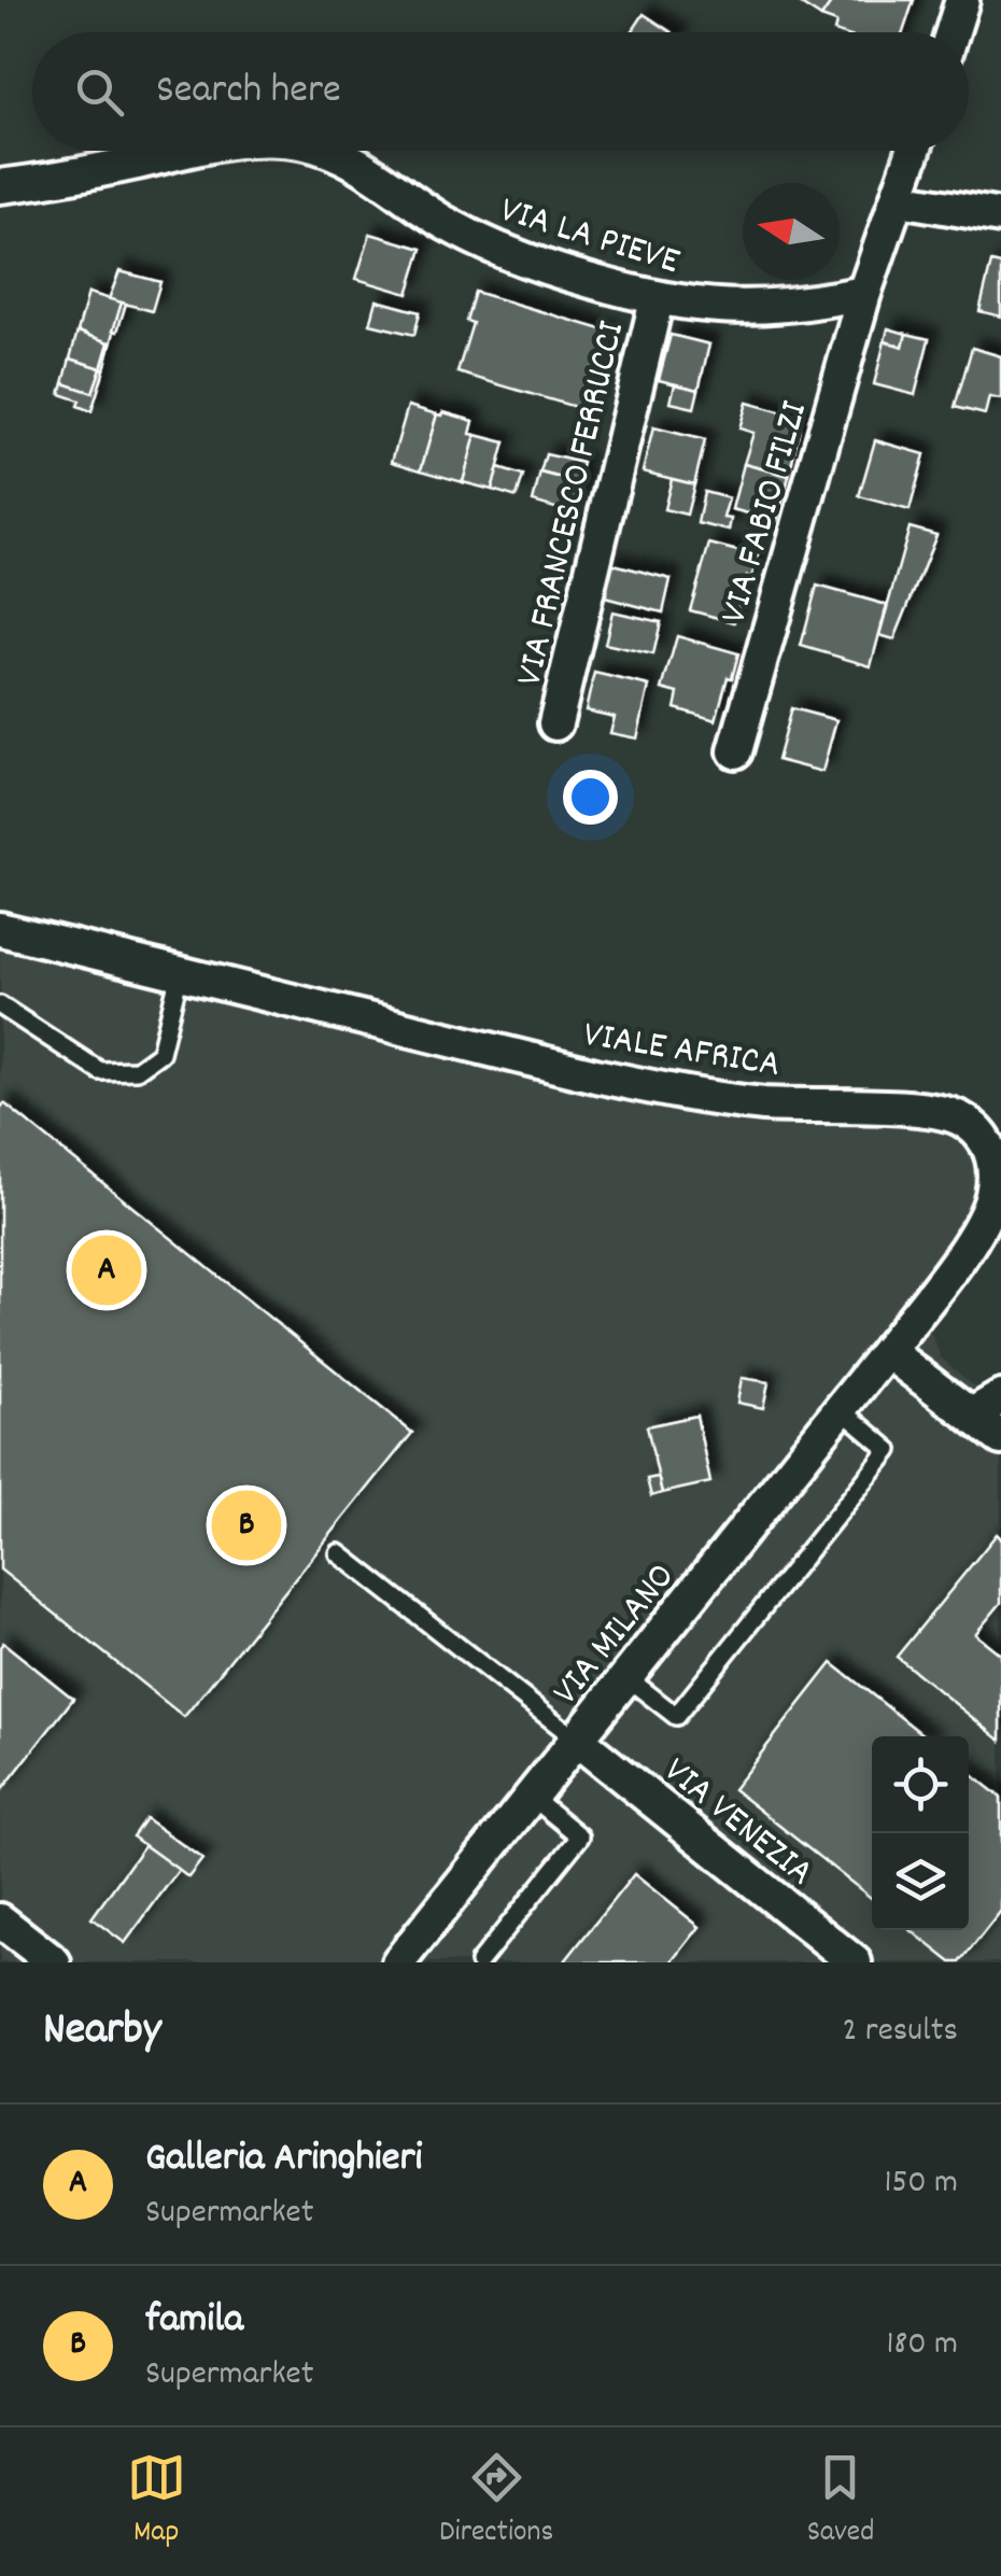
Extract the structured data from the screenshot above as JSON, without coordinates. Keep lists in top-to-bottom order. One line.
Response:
{"streets":{"street":["VIA LA PIEVE","VIA FRANCESCO FERRUCCI","VIA FABIO FILZI","VIALE AFRICA","VIA MILANO","VIA VENEZIA"]},"crossings":[["VIA LA PIEVE","VIA FRANCESCO FERRUCCI"],["VIA LA PIEVE","VIA FABIO FILZI"],["VIALE AFRICA","VIA MILANO"],["VIA MILANO","VIA VENEZIA"]],"north":"left","page":{"search":"Search here","pins":["A","B"],"heading":["Nearby","2 results"],"list":[{"mark":"A","name":"Galleria Aringhieri","note":"Supermarket","value":"150 m"},{"mark":"B","name":"famila","note":"Supermarket","value":"180 m"}],"nav":["Map","Directions","Saved"]}}
